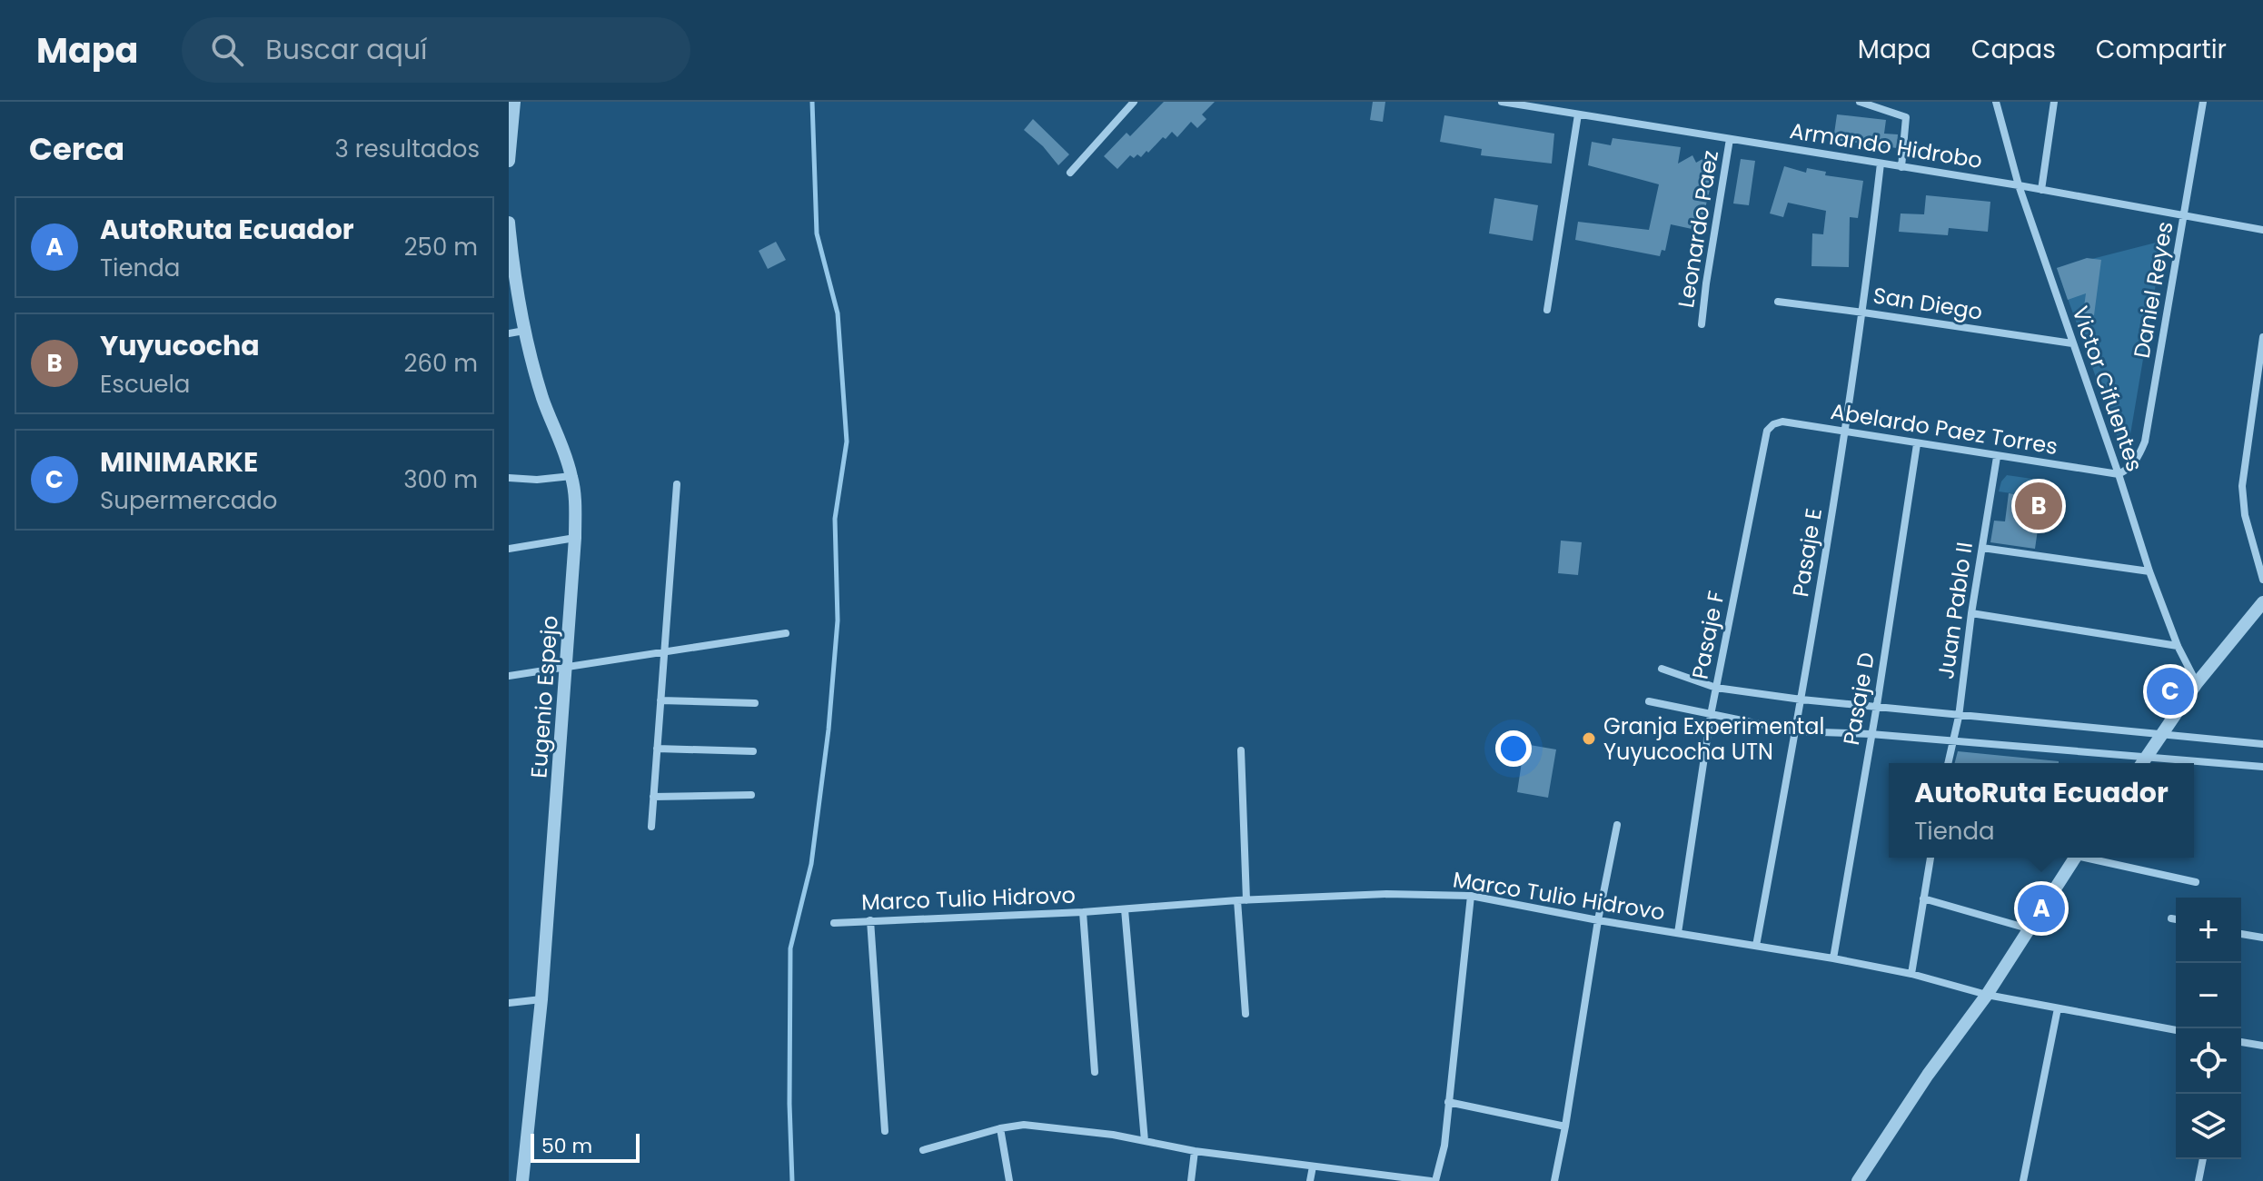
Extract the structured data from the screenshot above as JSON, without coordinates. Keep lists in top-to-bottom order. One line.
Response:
{"streets":{"street":["Armando Hidrobo","Leonardo Paez","Daniel Reyes","San Diego","Victor Cifuentes","Abelardo Paez Torres","Pasaje E","Juan Pablo II","Pasaje F","Eugenio Espejo","Pasaje D","Marco Tulio Hidrovo"]},"crossings":[["Armando Hidrobo","Leonardo Paez"],["Armando Hidrobo","Daniel Reyes"],["Armando Hidrobo","Victor Cifuentes"],["Armando Hidrobo","Pasaje E"],["Daniel Reyes","Victor Cifuentes"],["Daniel Reyes","Abelardo Paez Torres"],["San Diego","Victor Cifuentes"],["San Diego","Pasaje E"],["Victor Cifuentes","Abelardo Paez Torres"],["Abelardo Paez Torres","Pasaje E"],["Abelardo Paez Torres","Juan Pablo II"],["Abelardo Paez Torres","Pasaje F"],["Abelardo Paez Torres","Pasaje D"],["Pasaje E","Marco Tulio Hidrovo"],["Pasaje F","Marco Tulio Hidrovo"],["Pasaje D","Marco Tulio Hidrovo"]],"places":["Granja Experimental Yuyucocha UTN"],"scale_bar":"50 m","page":{"header":"Mapa","search":"Buscar aquí","nav":["Mapa","Capas","Compartir"],"heading":["Cerca","3 resultados"],"list":[{"mark":"A","name":"AutoRuta Ecuador","note":"Tienda","value":"250 m"},{"mark":"B","name":"Yuyucocha","note":"Escuela","value":"260 m"},{"mark":"C","name":"MINIMARKE","note":"Supermercado","value":"300 m"}],"pins":["B","C","A"],"popup":["AutoRuta Ecuador","Tienda"],"map_buttons":["+","−"],"scale":"50 m"}}
